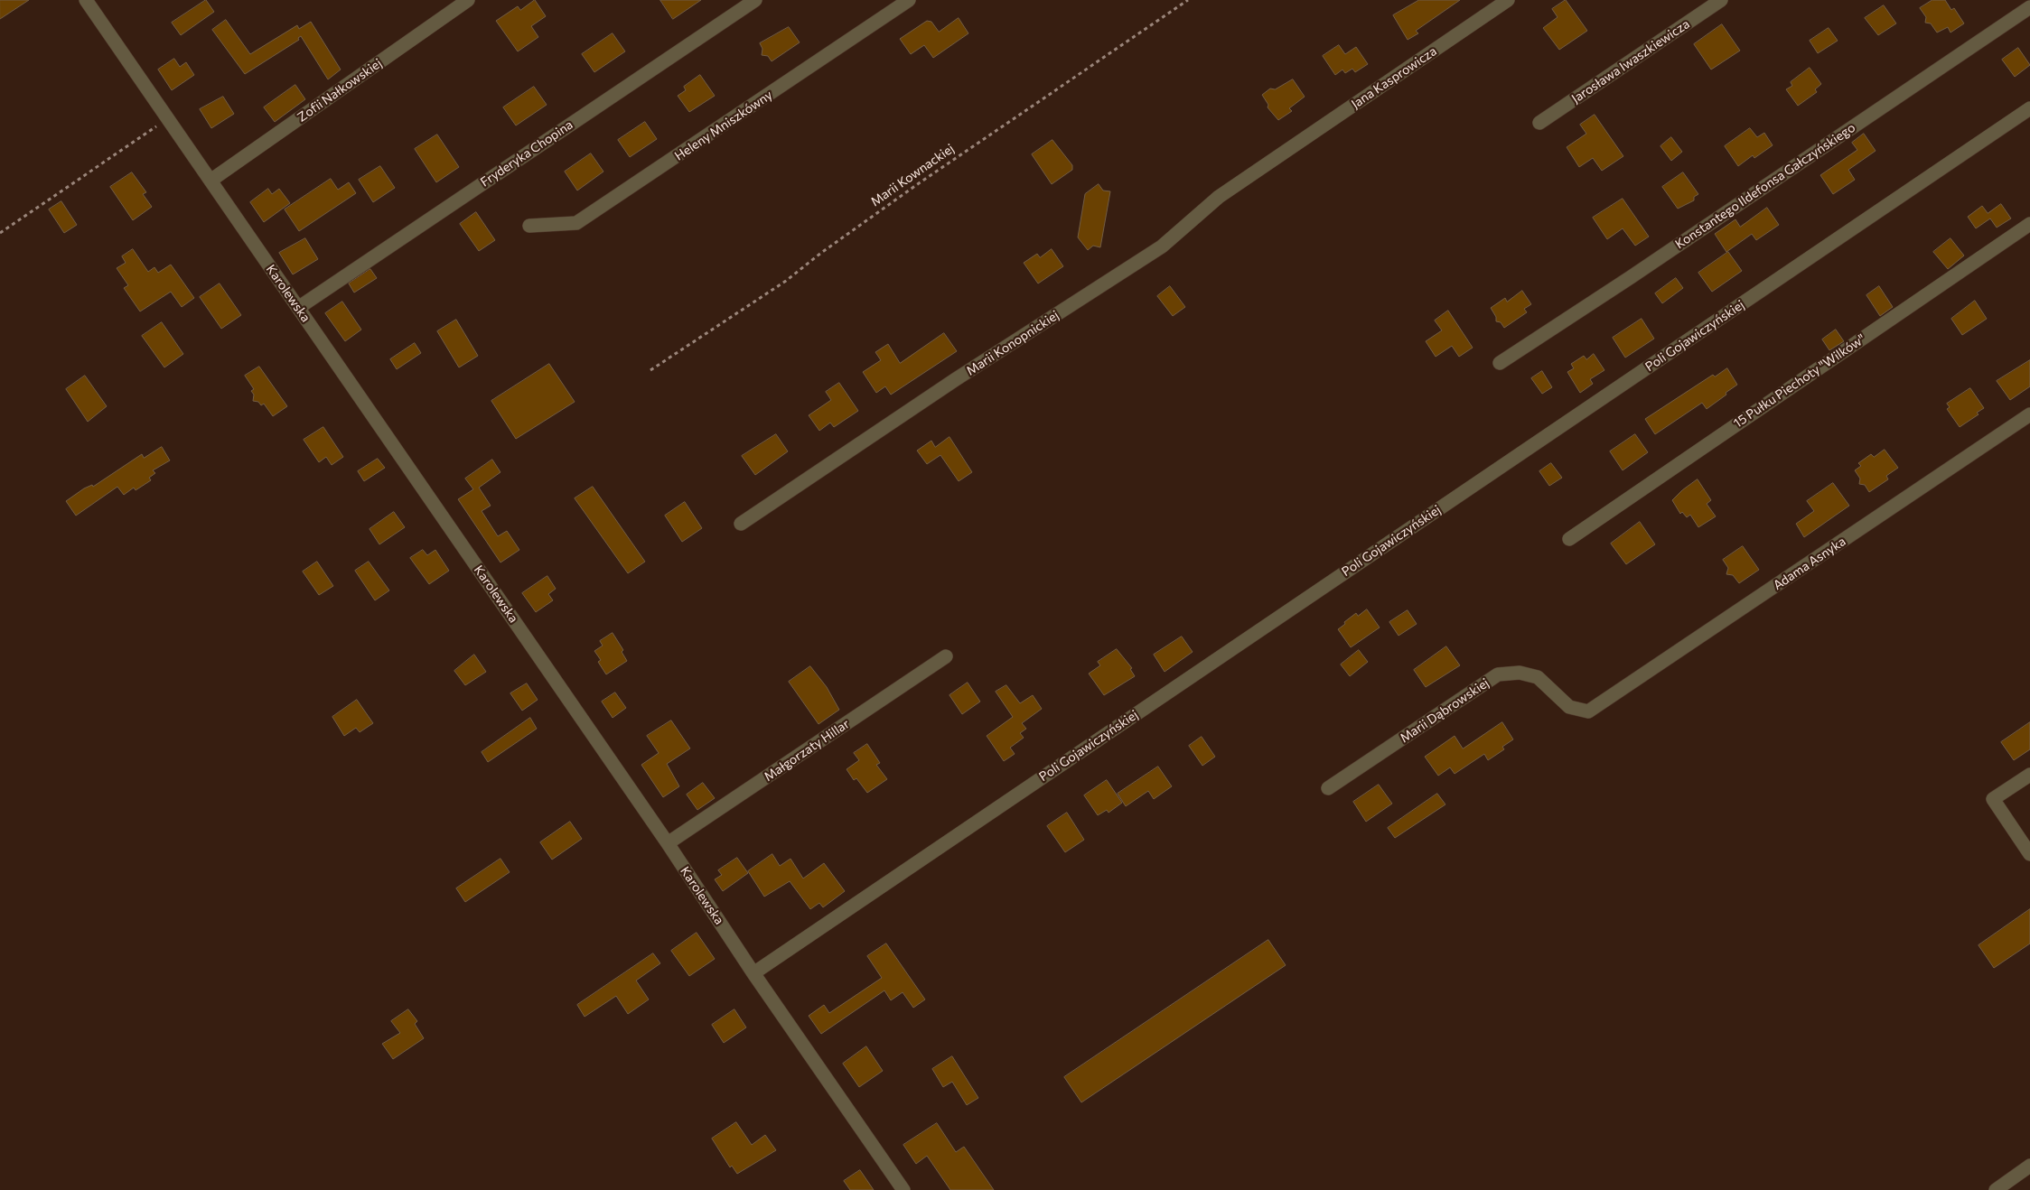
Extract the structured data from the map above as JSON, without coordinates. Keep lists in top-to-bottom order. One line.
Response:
{"streets":{"street":["Jarosława Iwaszkiewicza","Jana Kasprowicza","Zofii Nałkowskiej","Heleny Mniszkówny","Fryderyka Chopina","Konstantego Ildefonsa Gałczyńskiego","Karolewska","Poli Gojawiczyńskiej","Marii Konopnickiej","15 Pułku Piechoty \"Wilków\"","Adama Asnyka","Marii Dąbrowskiej","Małgorzaty Hillar"],"path":["Marii Kownackiej"]},"crossings":[["Jana Kasprowicza","Marii Konopnickiej"],["Zofii Nałkowskiej","Karolewska"],["Fryderyka Chopina","Karolewska"],["Karolewska","Poli Gojawiczyńskiej"],["Karolewska","Małgorzaty Hillar"],["Adama Asnyka","Marii Dąbrowskiej"]]}
